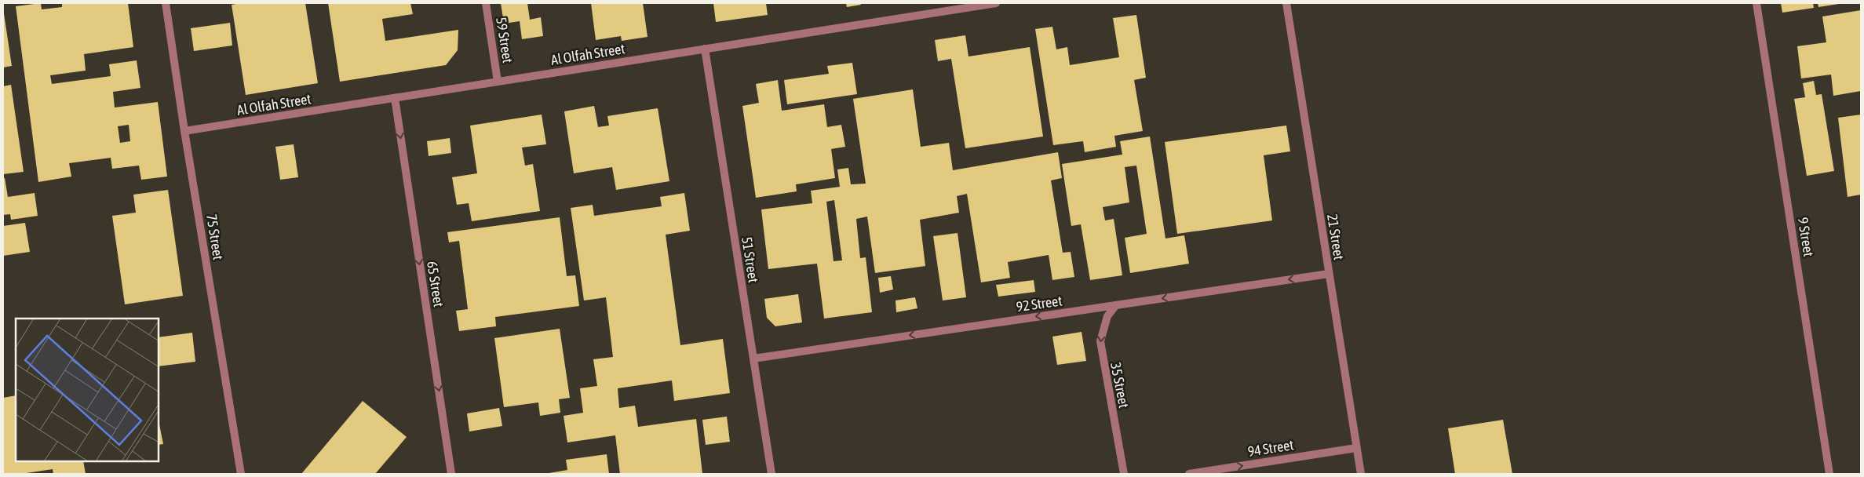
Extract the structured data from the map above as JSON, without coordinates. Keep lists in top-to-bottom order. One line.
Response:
{"streets":{"street":["59 Street","Al Olfah Street","75 Street","21 Street","9 Street","51 Street","65 Street","92 Street","35 Street","94 Street"]},"crossings":[["59 Street","Al Olfah Street"],["Al Olfah Street","75 Street"],["Al Olfah Street","51 Street"],["Al Olfah Street","65 Street"],["21 Street","92 Street"],["21 Street","94 Street"],["51 Street","92 Street"],["92 Street","35 Street"]],"one_way":["65 Street","92 Street","35 Street","94 Street"]}
